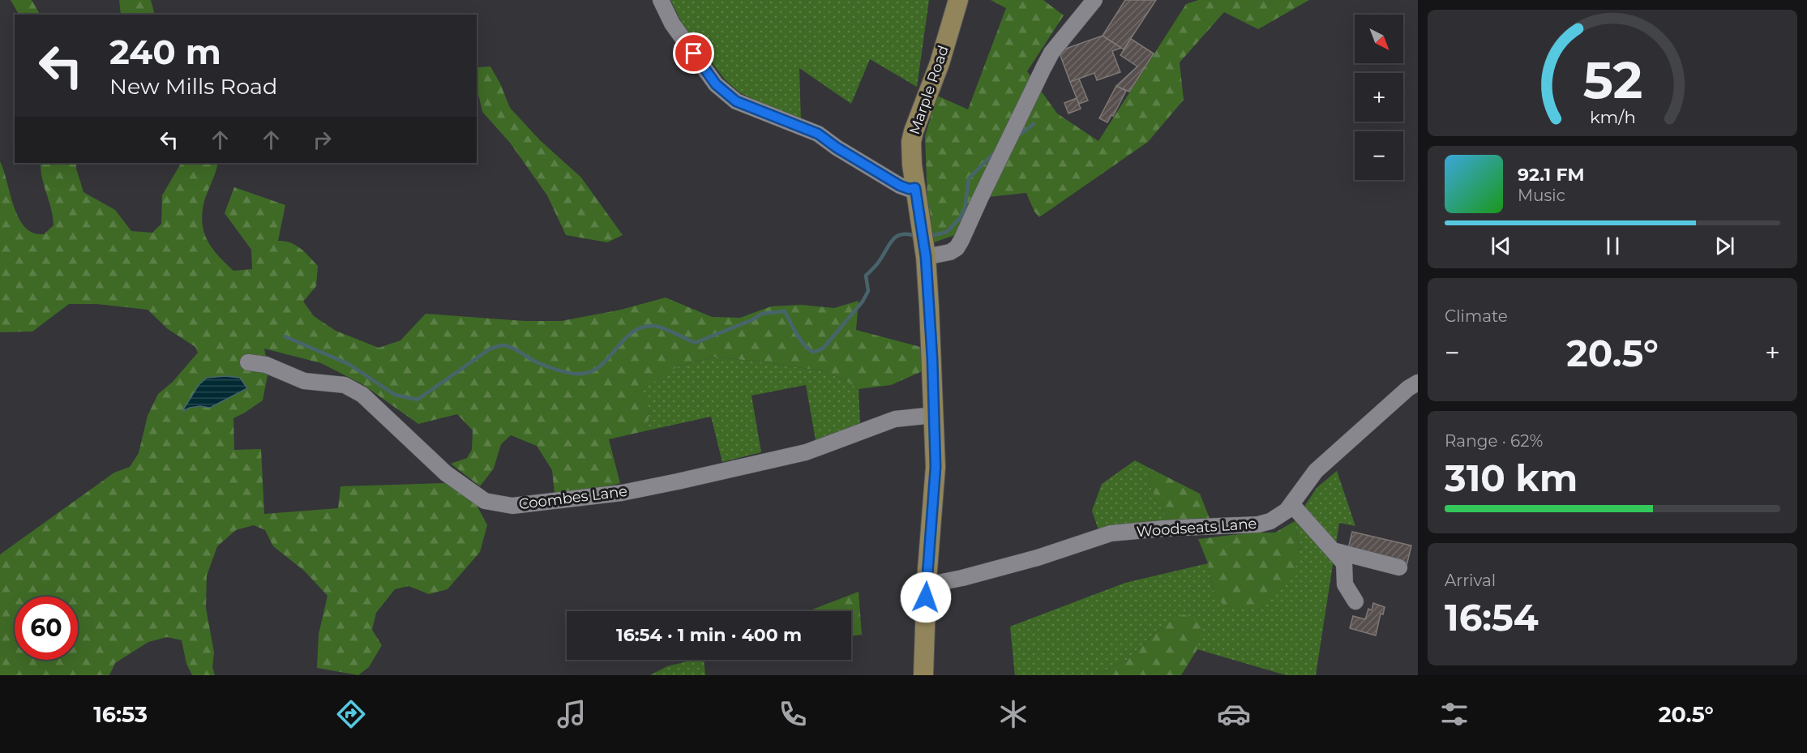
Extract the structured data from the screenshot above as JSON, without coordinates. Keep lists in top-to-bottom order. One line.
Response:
{"streets":{"main road":["Marple Road"],"street":["Coombes Lane","Woodseats Lane"]},"crossings":[["Marple Road","Coombes Lane"],["Marple Road","Woodseats Lane"]],"north":"bottom right","page":{"map_buttons":["+","−"],"turn":["240 m","New Mills Road"],"song":["92.1 FM","Music"],"tile":["Climate",["Range · 62%","310 km"],["Arrival","16:54"]],"heat":["−","20.5°","+"],"limit":"60","trip":"16:54 · 1 min · 400 m","tabs":["16:53","20.5°"],"gauge":["52","km/h"]}}
